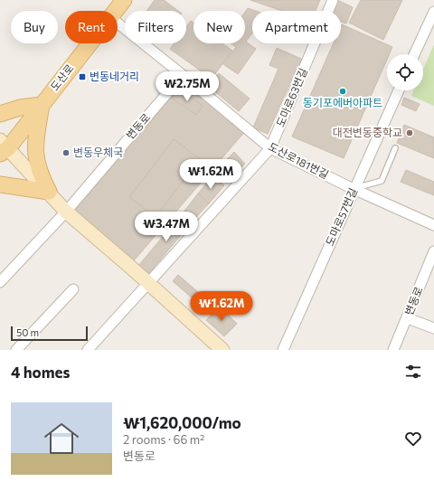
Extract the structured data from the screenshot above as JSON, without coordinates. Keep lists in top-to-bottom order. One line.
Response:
{"streets":{"main road":["도산로"],"street":["도마로63번길","변동로","도산로181번길","도마로57번길"]},"crossings":[["도마로63번길","도산로181번길"],["변동로","도산로181번길"],["도산로181번길","도마로57번길"]],"places":{"transit":["변동네거리"],"other":["동기포에버아파트","대전변동중학교","변동우체국"]},"scale_bar":"50 m","page":{"chip":["Buy","Rent","Filters","New","Apartment"],"price":["₩2.75M","₩1.62M","₩3.47M","₩1.62M"],"scale":"50 m","heading":"4 homes","list":[{"name":"₩1,620,000/mo","note":"2 rooms · 66 m² · 변동로"}]}}
